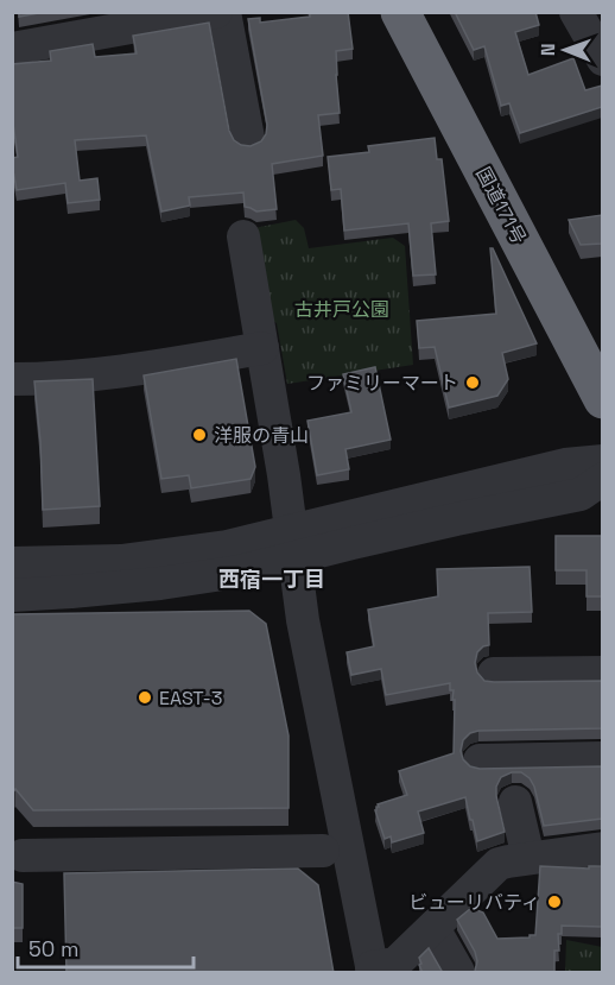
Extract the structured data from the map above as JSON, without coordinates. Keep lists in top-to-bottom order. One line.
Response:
{"streets":{"highway":["国道171号"]},"districts":["西宿一丁目"],"parks":["古井戸公園"],"places":["ファミリーマート","洋服の青山","EAST-3","ビューリバティ"],"scale_bar":"50 m","north":"left"}
